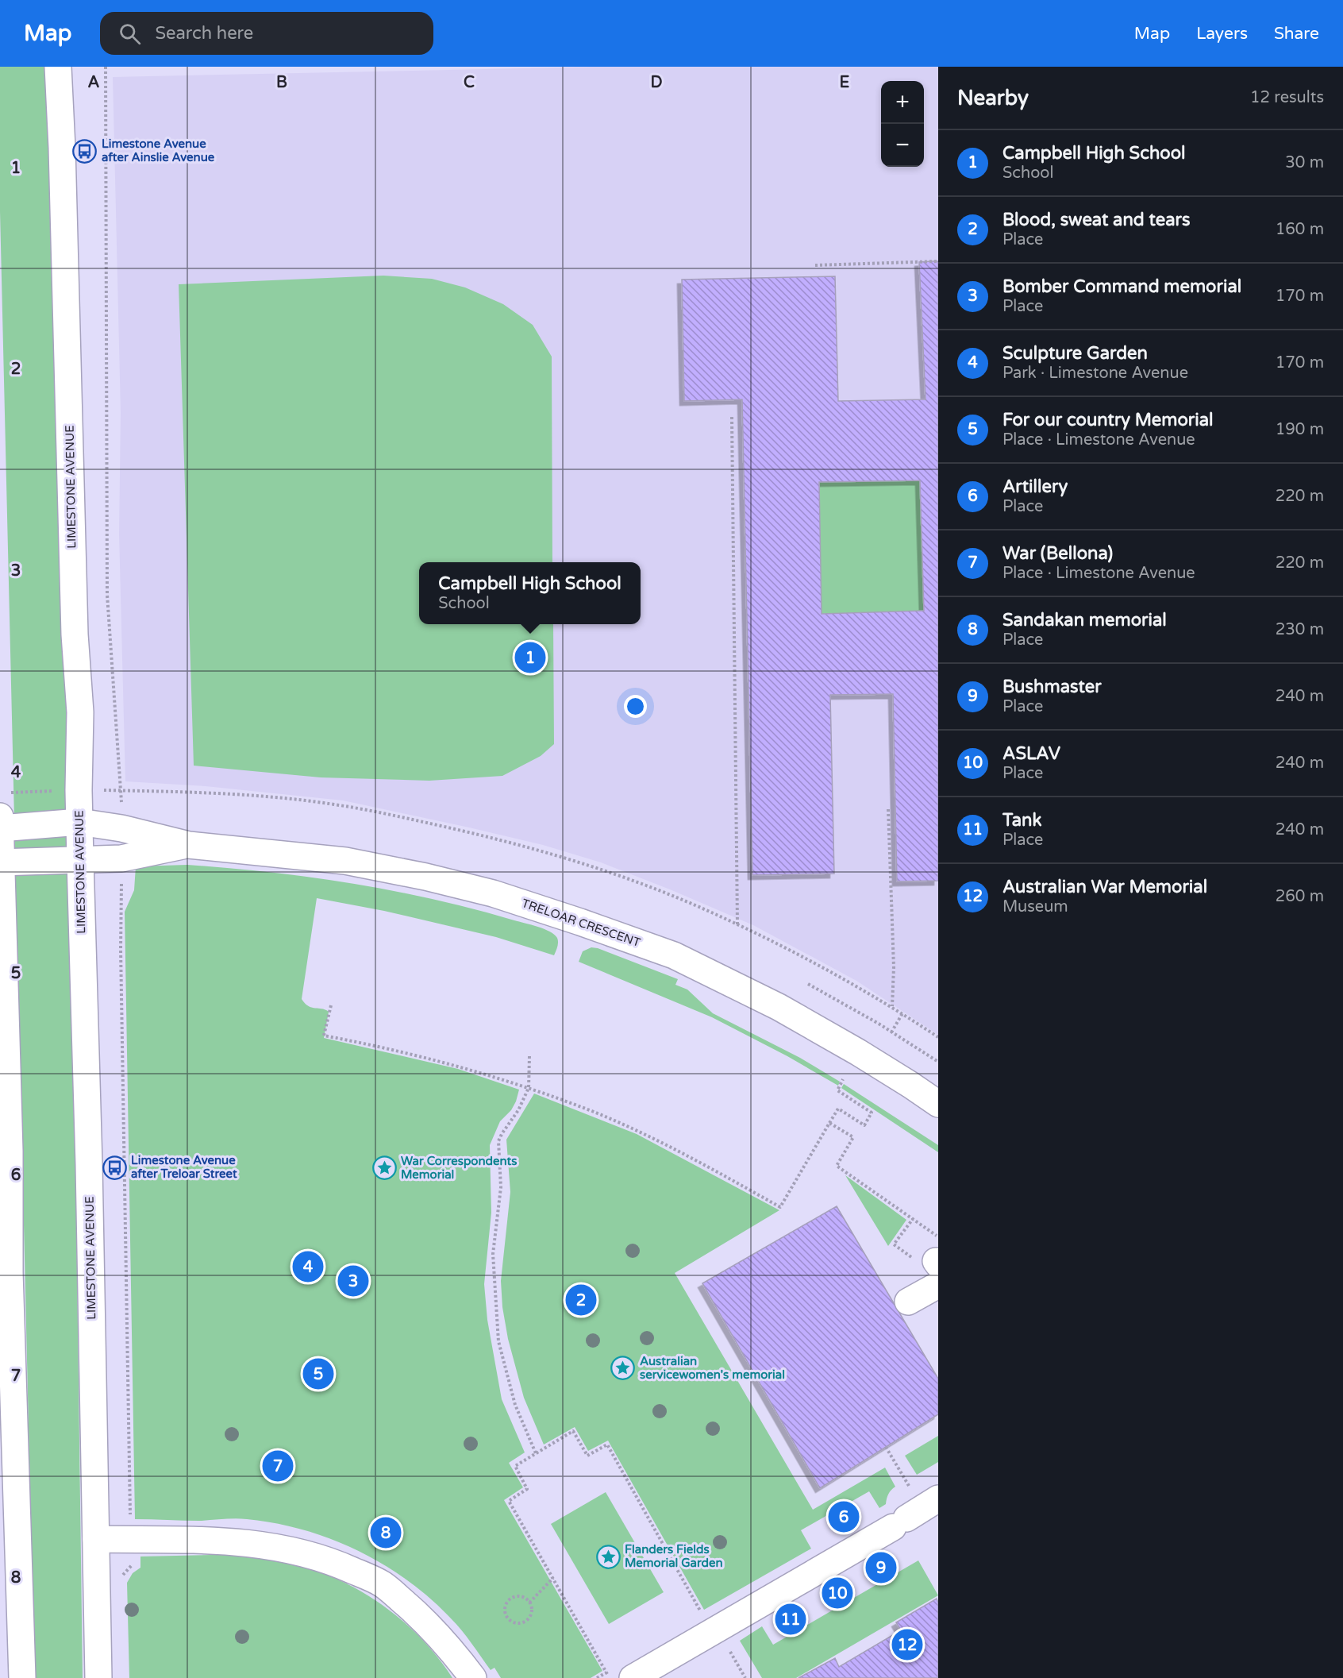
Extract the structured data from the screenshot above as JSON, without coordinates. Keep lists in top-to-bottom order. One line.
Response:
{"streets":{"main road":["LIMESTONE AVENUE","TRELOAR CRESCENT"]},"crossings":[["LIMESTONE AVENUE","TRELOAR CRESCENT"]],"places":{"bus stop":["Limestone Avenue after Ainslie Avenue","Limestone Avenue after Treloar Street"],"place":["War Correspondents Memorial","Australian servicewomen's memorial","Flanders Fields Memorial Garden"]},"page":{"header":"Map","search":"Search here","nav":["Map","Layers","Share"],"heading":["Nearby","12 results"],"map_buttons":["+","−"],"list":[{"mark":"1","name":"Campbell High School","note":"School","value":"30 m"},{"mark":"2","name":"Blood, sweat and tears","note":"Place","value":"160 m"},{"mark":"3","name":"Bomber Command memorial","note":"Place","value":"170 m"},{"mark":"4","name":"Sculpture Garden","note":"Park · Limestone Avenue","value":"170 m"},{"mark":"5","name":"For our country Memorial","note":"Place · Limestone Avenue","value":"190 m"},{"mark":"6","name":"Artillery","note":"Place","value":"220 m"},{"mark":"7","name":"War (Bellona)","note":"Place · Limestone Avenue","value":"220 m"},{"mark":"8","name":"Sandakan memorial","note":"Place","value":"230 m"},{"mark":"9","name":"Bushmaster","note":"Place","value":"240 m"},{"mark":"10","name":"ASLAV","note":"Place","value":"240 m"},{"mark":"11","name":"Tank","note":"Place","value":"240 m"},{"mark":"12","name":"Australian War Memorial","note":"Museum","value":"260 m"}],"popup":["Campbell High School","School"],"pins":["1","4","3","2","5","7","6","8","9","10","11","12"]},"grid":{"columns":["A","B","C","D","E"],"rows":["1","2","3","4","5","6","7","8"]}}
